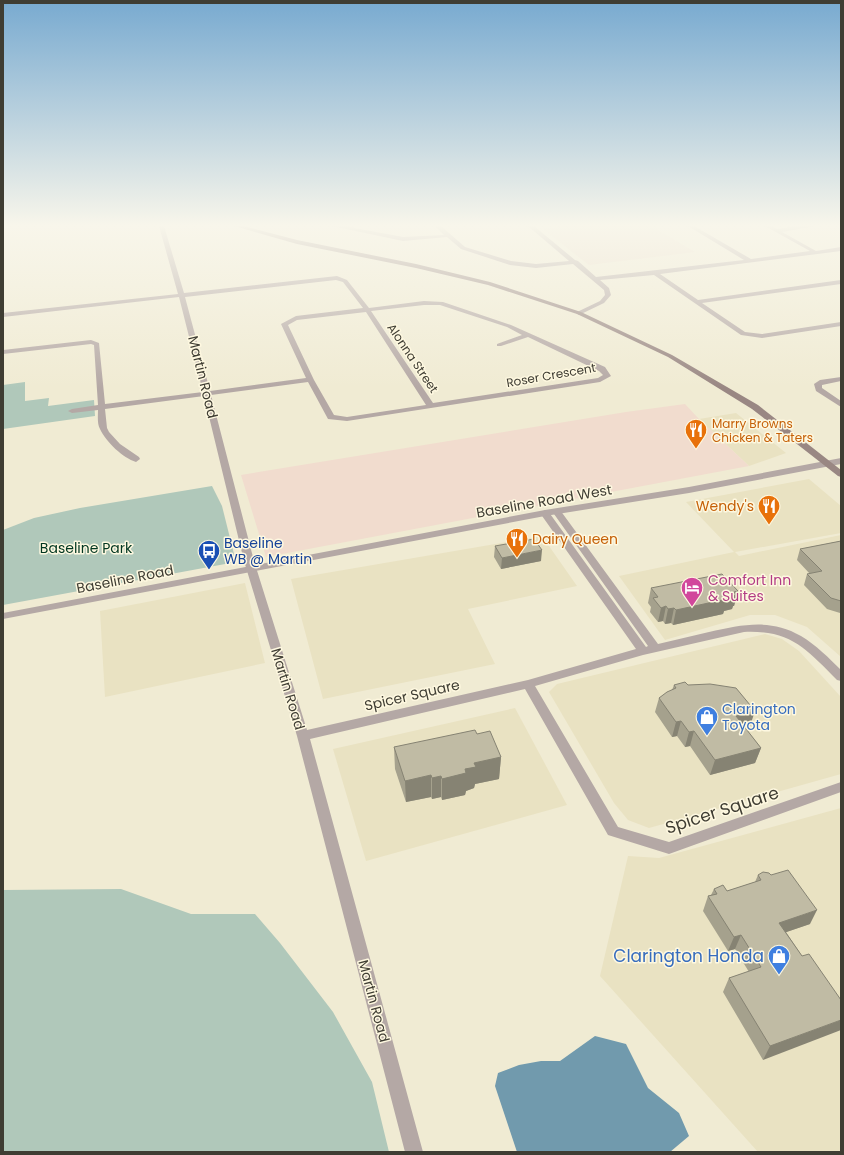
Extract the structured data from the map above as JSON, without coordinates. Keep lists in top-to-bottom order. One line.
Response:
{"streets":{"street":["Alonna Street","Roser Crescent","Martin Road","Baseline Road West","Baseline Road","Spicer Square"]},"crossings":[["Alonna Street","Roser Crescent"],["Alonna Street","Martin Road"],["Martin Road","Baseline Road West"],["Martin Road","Baseline Road"],["Martin Road","Spicer Square"],["Baseline Road West","Baseline Road"]],"parks":["Baseline Park"],"places":{"restaurant":["Marry Browns Chicken & Taters","Wendy's","Dairy Queen"],"bus stop":["Baseline WB @ Martin"],"hotel":["Comfort Inn & Suites"],"shop":["Clarington Toyota","Clarington Honda"]}}
